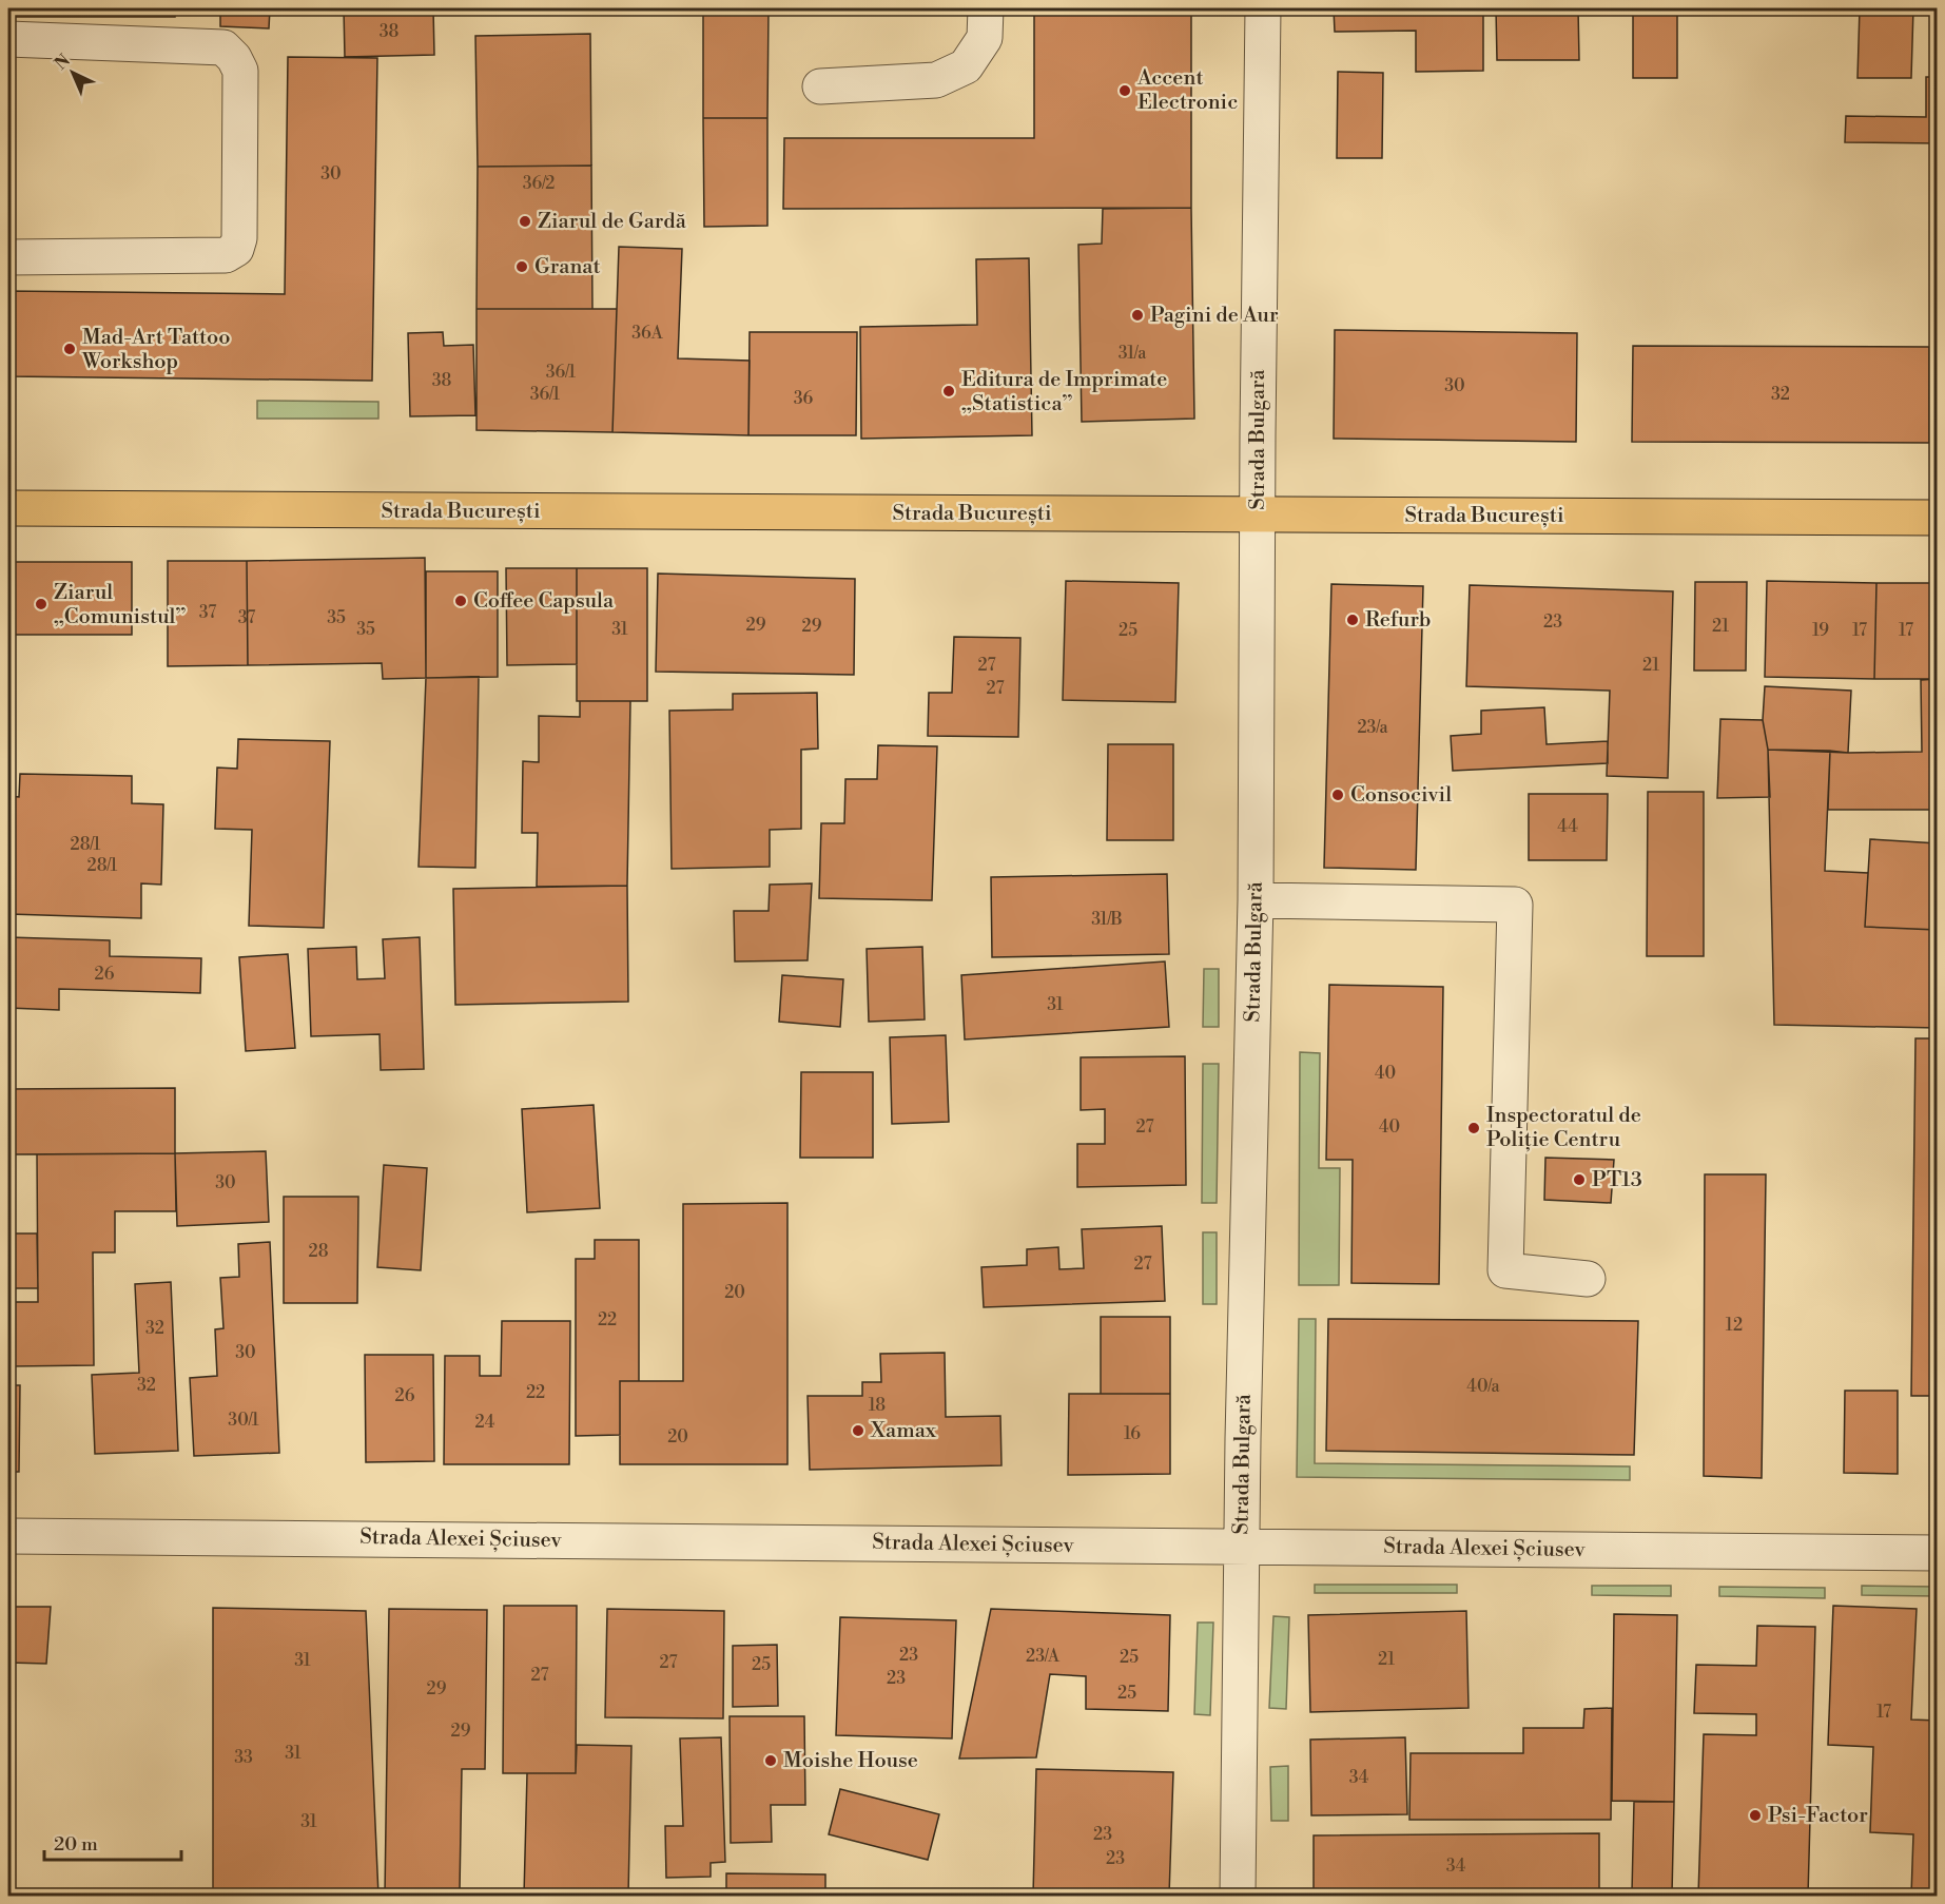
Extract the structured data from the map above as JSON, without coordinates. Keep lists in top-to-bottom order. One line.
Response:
{"streets":{"main road":["Strada București"],"street":["Strada Bulgară","Strada Alexei Șciusev"]},"crossings":[["Strada Bulgară","Strada București"],["Strada Bulgară","Strada Alexei Șciusev"]],"places":["Accent Electronic","Ziarul de Gardă","Granat","Pagini de Aur","Mad-Art Tattoo Workshop","Editura de Imprimate „Statistica”","Coffee Capsula","Ziarul „Comunistul”","Refurb","Consocivil","Inspectoratul de Poliție Centru","PT13","Xamax","Moishe House","Psi-Factor"],"house_numbers":["38","30","36/2","36A","31/a","36/1","38","30","36/1","32","36","37","37","35","23","29","29","21","35","31","25","19","17","17","27","21","27","23/a","44","28/1","28/1","31/B","26","31","40","27","40","30","28","27","20","22","12","32","30","32","40/a","22","26","18","30/1","24","16","20","23","23/A","25","21","31","27","25","27","23","29","25","17","29","31","33","34","31","23","23","34"],"scale_bar":"20 m","north":"top left"}
